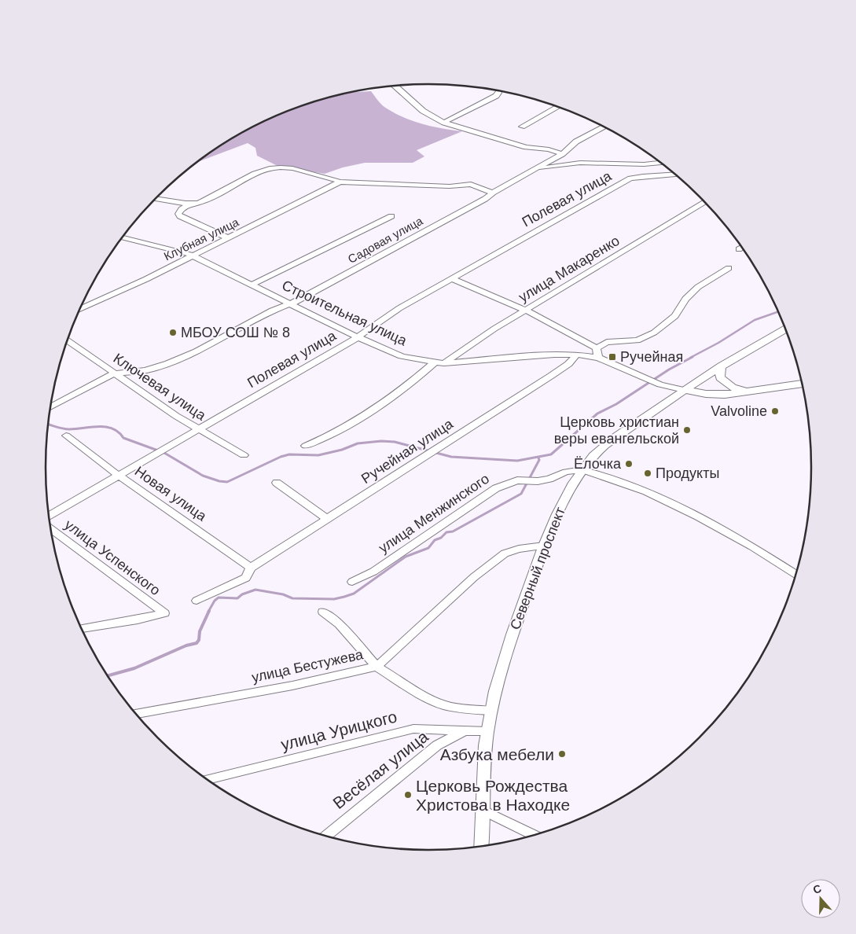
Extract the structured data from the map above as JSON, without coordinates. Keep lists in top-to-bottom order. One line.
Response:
{"streets":{"main road":["Северный проспект"],"street":["Полевая улица","Клубная улица","Садовая улица","улица Макаренко","Строительная улица","Ключевая улица","Ручейная улица","Новая улица","улица Менжинского","улица Успенского","улица Бестужева","улица Урицкого","Весёлая улица"]},"crossings":[["Полевая улица","Строительная улица"],["Полевая улица","Ключевая улица"],["Полевая улица","Новая улица"],["Клубная улица","Строительная улица"],["Садовая улица","Строительная улица"],["Садовая улица","Ключевая улица"],["улица Макаренко","Строительная улица"],["Строительная улица","Ручейная улица"],["Строительная улица","Северный проспект"],["Ручейная улица","Новая улица"],["улица Менжинского","Северный проспект"],["Северный проспект","улица Бестужева"],["Северный проспект","улица Урицкого"],["улица Урицкого","Весёлая улица"]],"places":{"other":["МБОУ СОШ № 8","Valvoline","Церковь христиан веры евангельской","Ёлочка","Продукты","Азбука мебели","Церковь Рождества Христова в Находке"],"transit":["Ручейная"]},"north":"top"}
